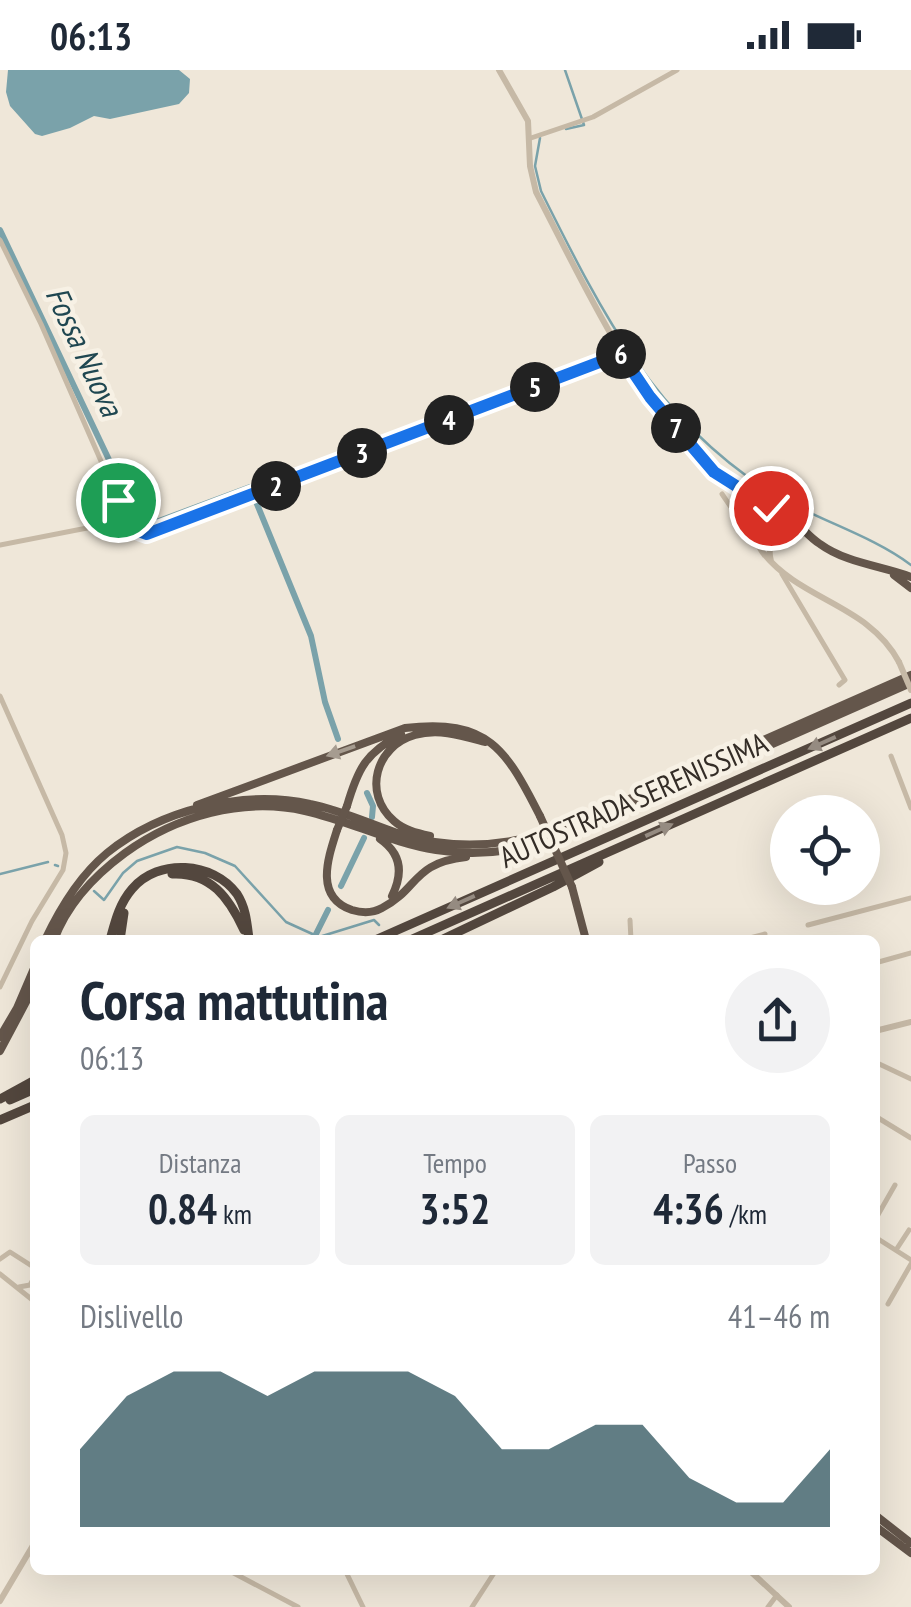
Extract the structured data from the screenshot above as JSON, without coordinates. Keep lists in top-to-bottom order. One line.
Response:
{"streets":{"highway":["AUTOSTRADA SERENISSIMA"]},"water":["Fossa Nuova"],"page":{"status":"06:13","pins":["6","5","4","7","3","2"],"heading":["Corsa mattutina","06:13"],"stats":[["Distanza","0.84 km"],["Tempo","3:52"],["Passo","4:36 /km"]],"chart":["Dislivello","41–46 m"]}}
